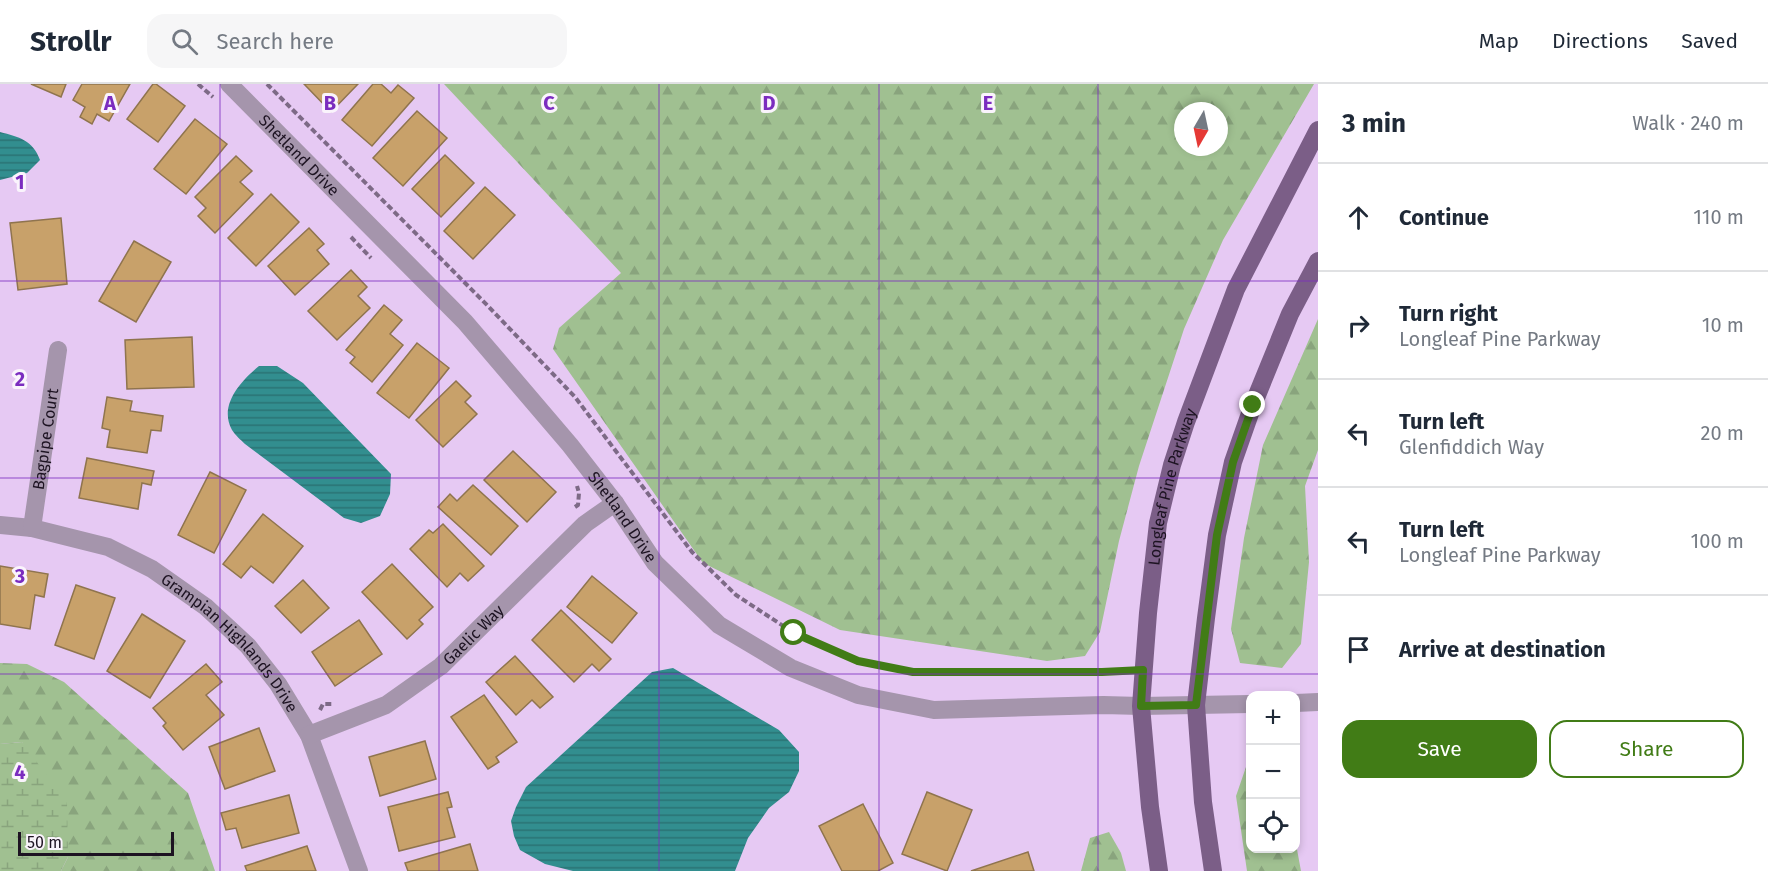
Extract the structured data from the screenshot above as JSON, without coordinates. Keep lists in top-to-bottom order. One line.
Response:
{"streets":{"main road":["Longleaf Pine Parkway"],"street":["Shetland Drive","Bagpipe Court","Gaelic Way","Grampian Highlands Drive"]},"crossings":[["Shetland Drive","Longleaf Pine Parkway"],["Shetland Drive","Gaelic Way"],["Bagpipe Court","Grampian Highlands Drive"],["Gaelic Way","Grampian Highlands Drive"]],"scale_bar":"50 m","north":"bottom","page":{"header":"Strollr","search":"Search here","nav":["Map","Directions","Saved"],"heading":["3 min","Walk · 240 m"],"list":[["Continue","110 m"],["Turn right","Longleaf Pine Parkway","10 m"],["Turn left","Glenfiddich Way","20 m"],["Turn left","Longleaf Pine Parkway","100 m"],"Arrive at destination"],"map_buttons":["+","−"],"buttons":["Save","Share"],"scale":"50 m"},"grid":{"columns":["A","B","C","D","E"],"rows":["1","2","3","4"]}}
